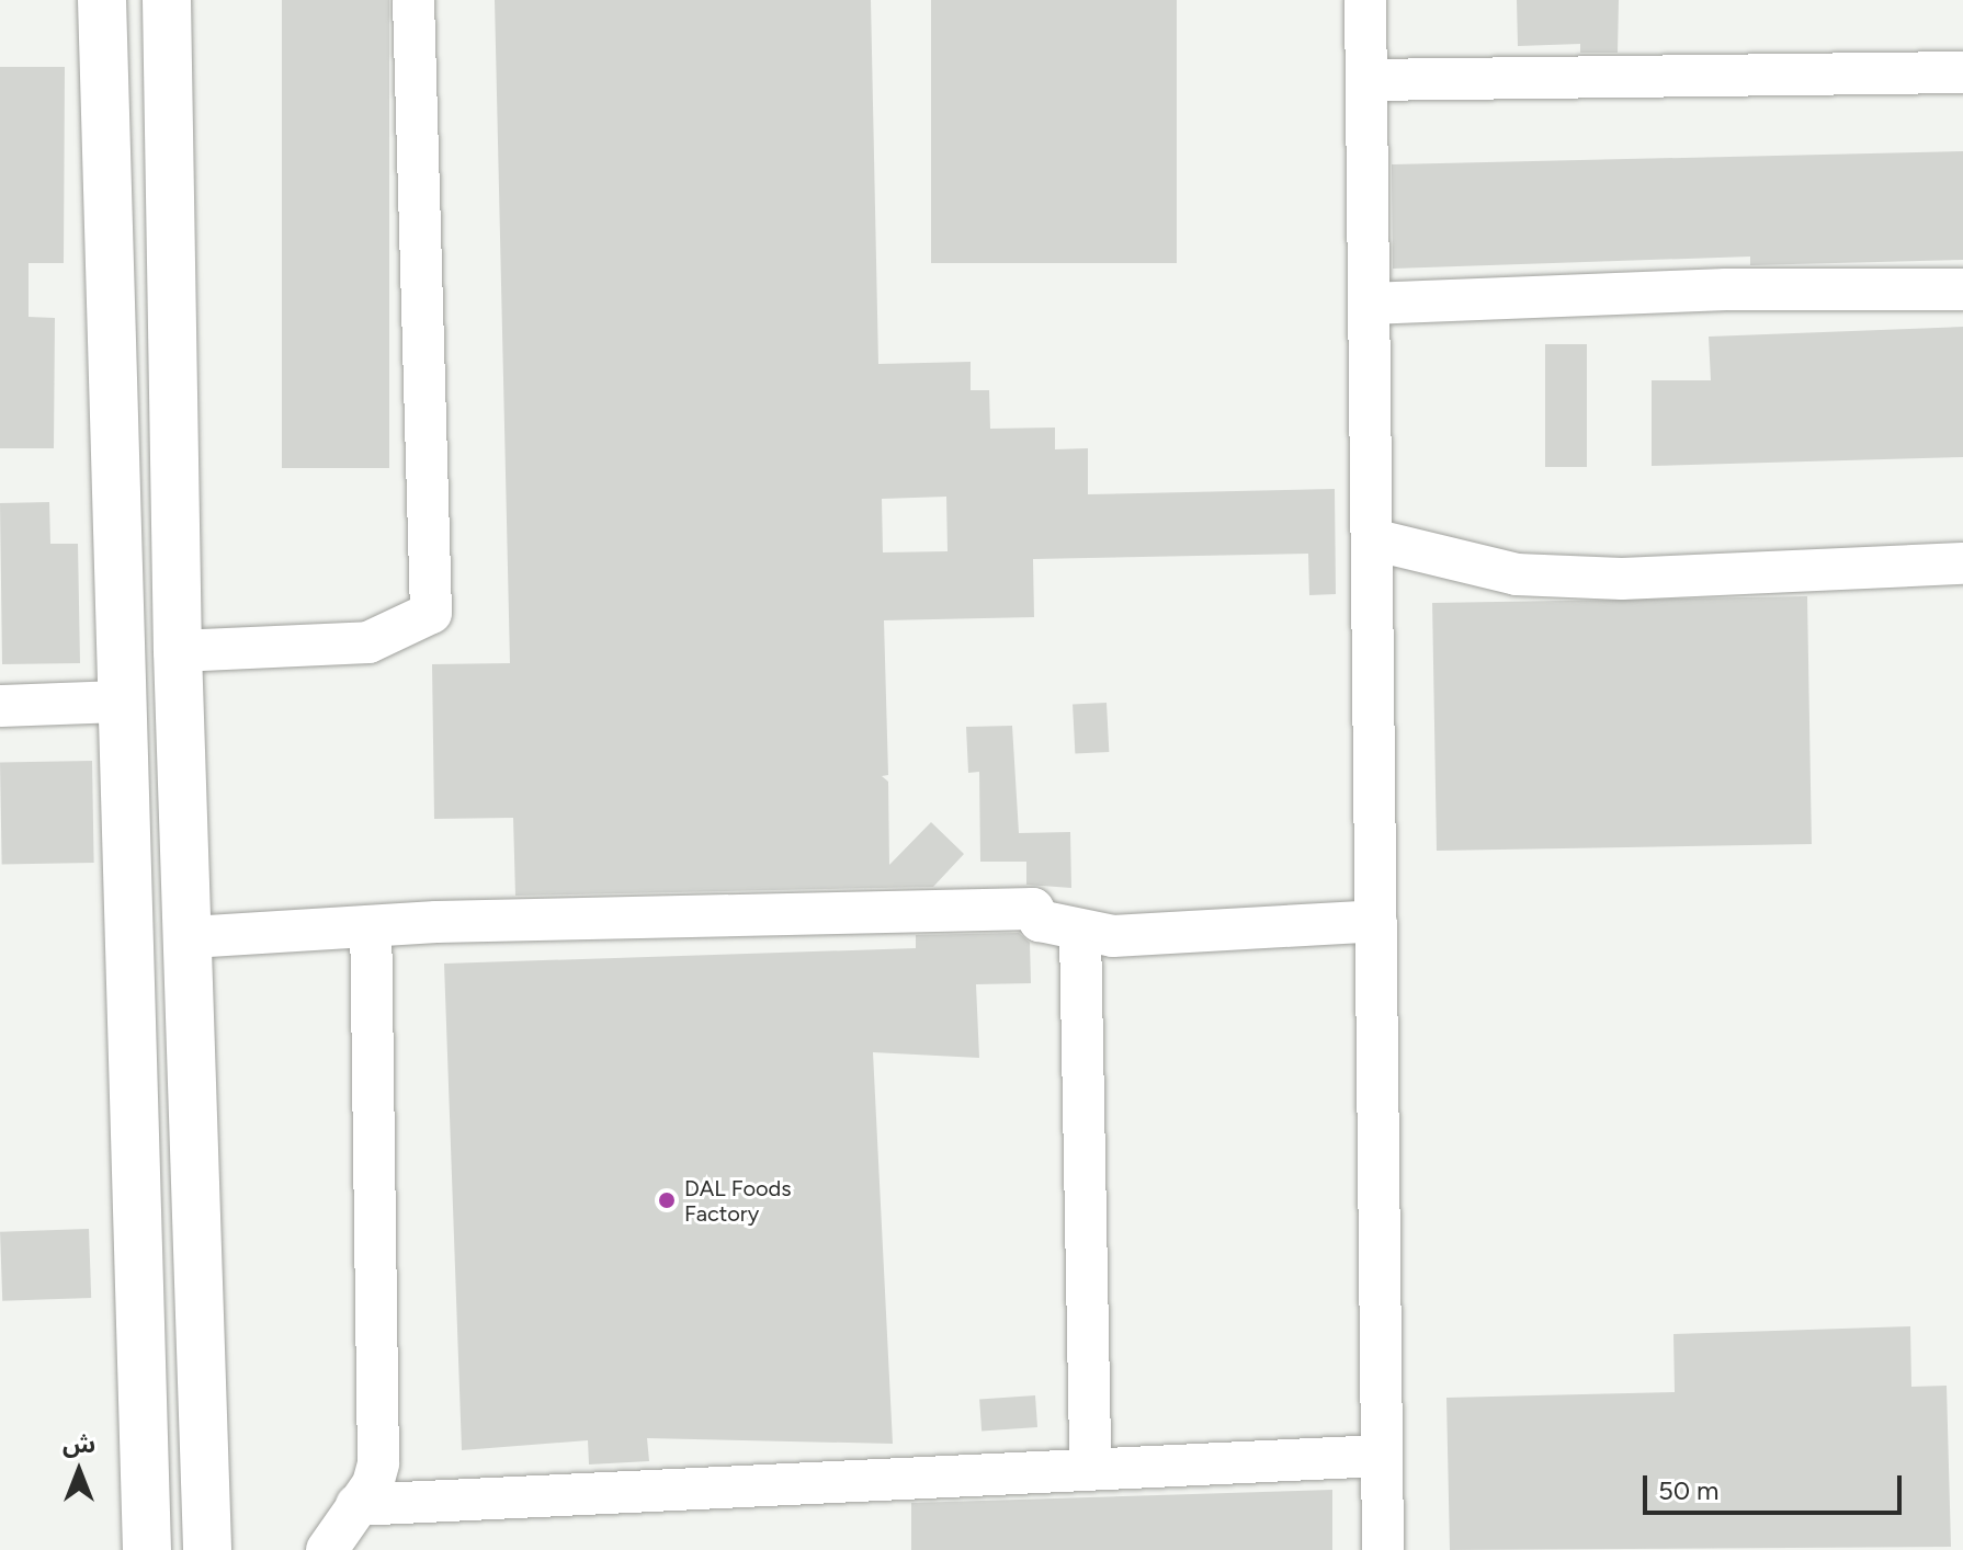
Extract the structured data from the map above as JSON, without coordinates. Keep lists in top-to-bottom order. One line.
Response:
{"places":["DAL Foods Factory"],"scale_bar":"50 m","north":"top"}
